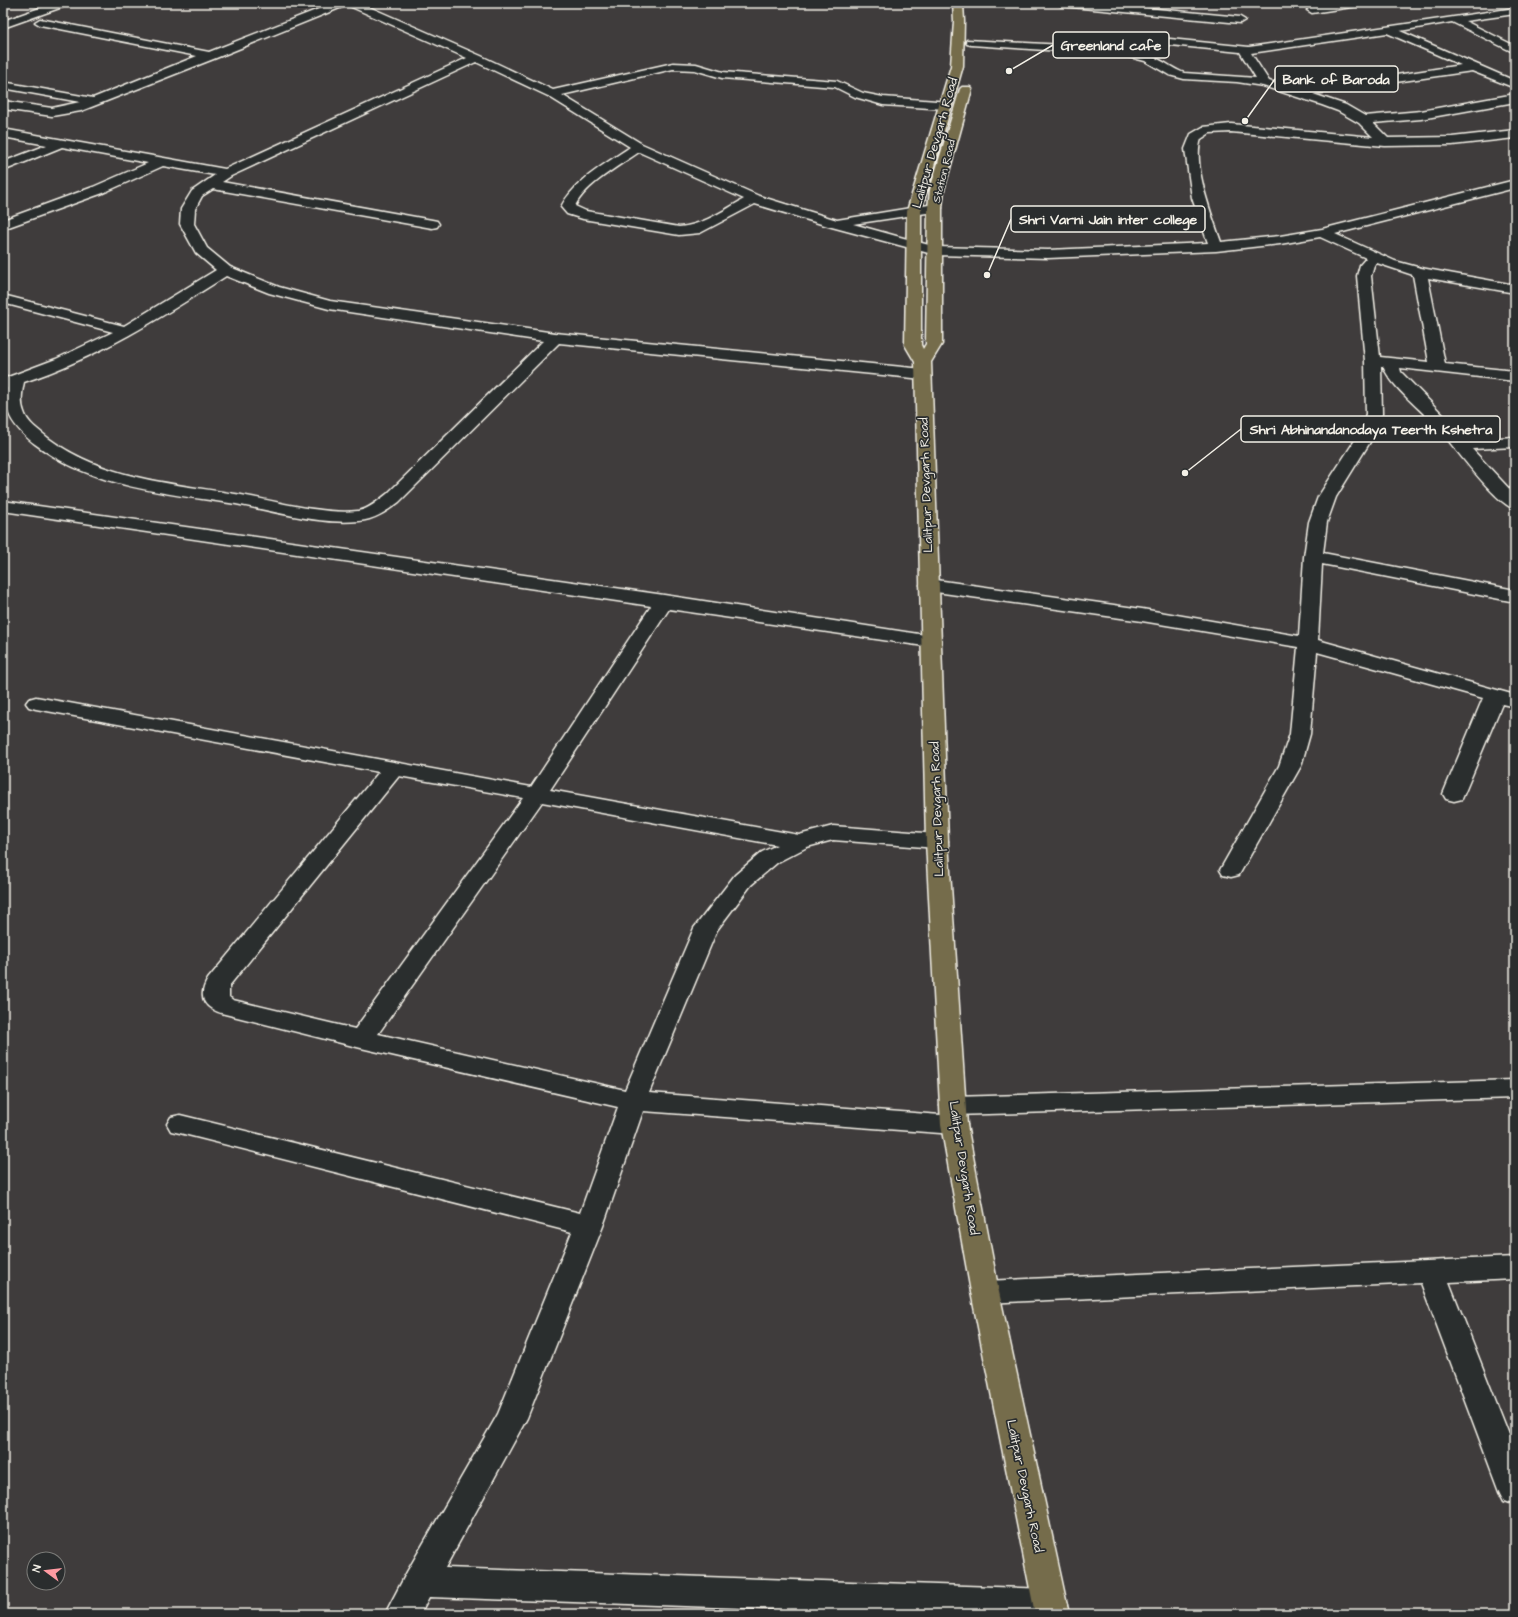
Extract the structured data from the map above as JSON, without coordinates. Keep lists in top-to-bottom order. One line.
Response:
{"streets":{"main road":["Lalitpur Devgarh Road","Station Road"]},"crossings":[["Lalitpur Devgarh Road","Station Road"]],"places":["Greenland cafe","Bank of Baroda","Shri Varni Jain inter college","Shri Abhinandanodaya Teerth Kshetra"],"north":"left"}
